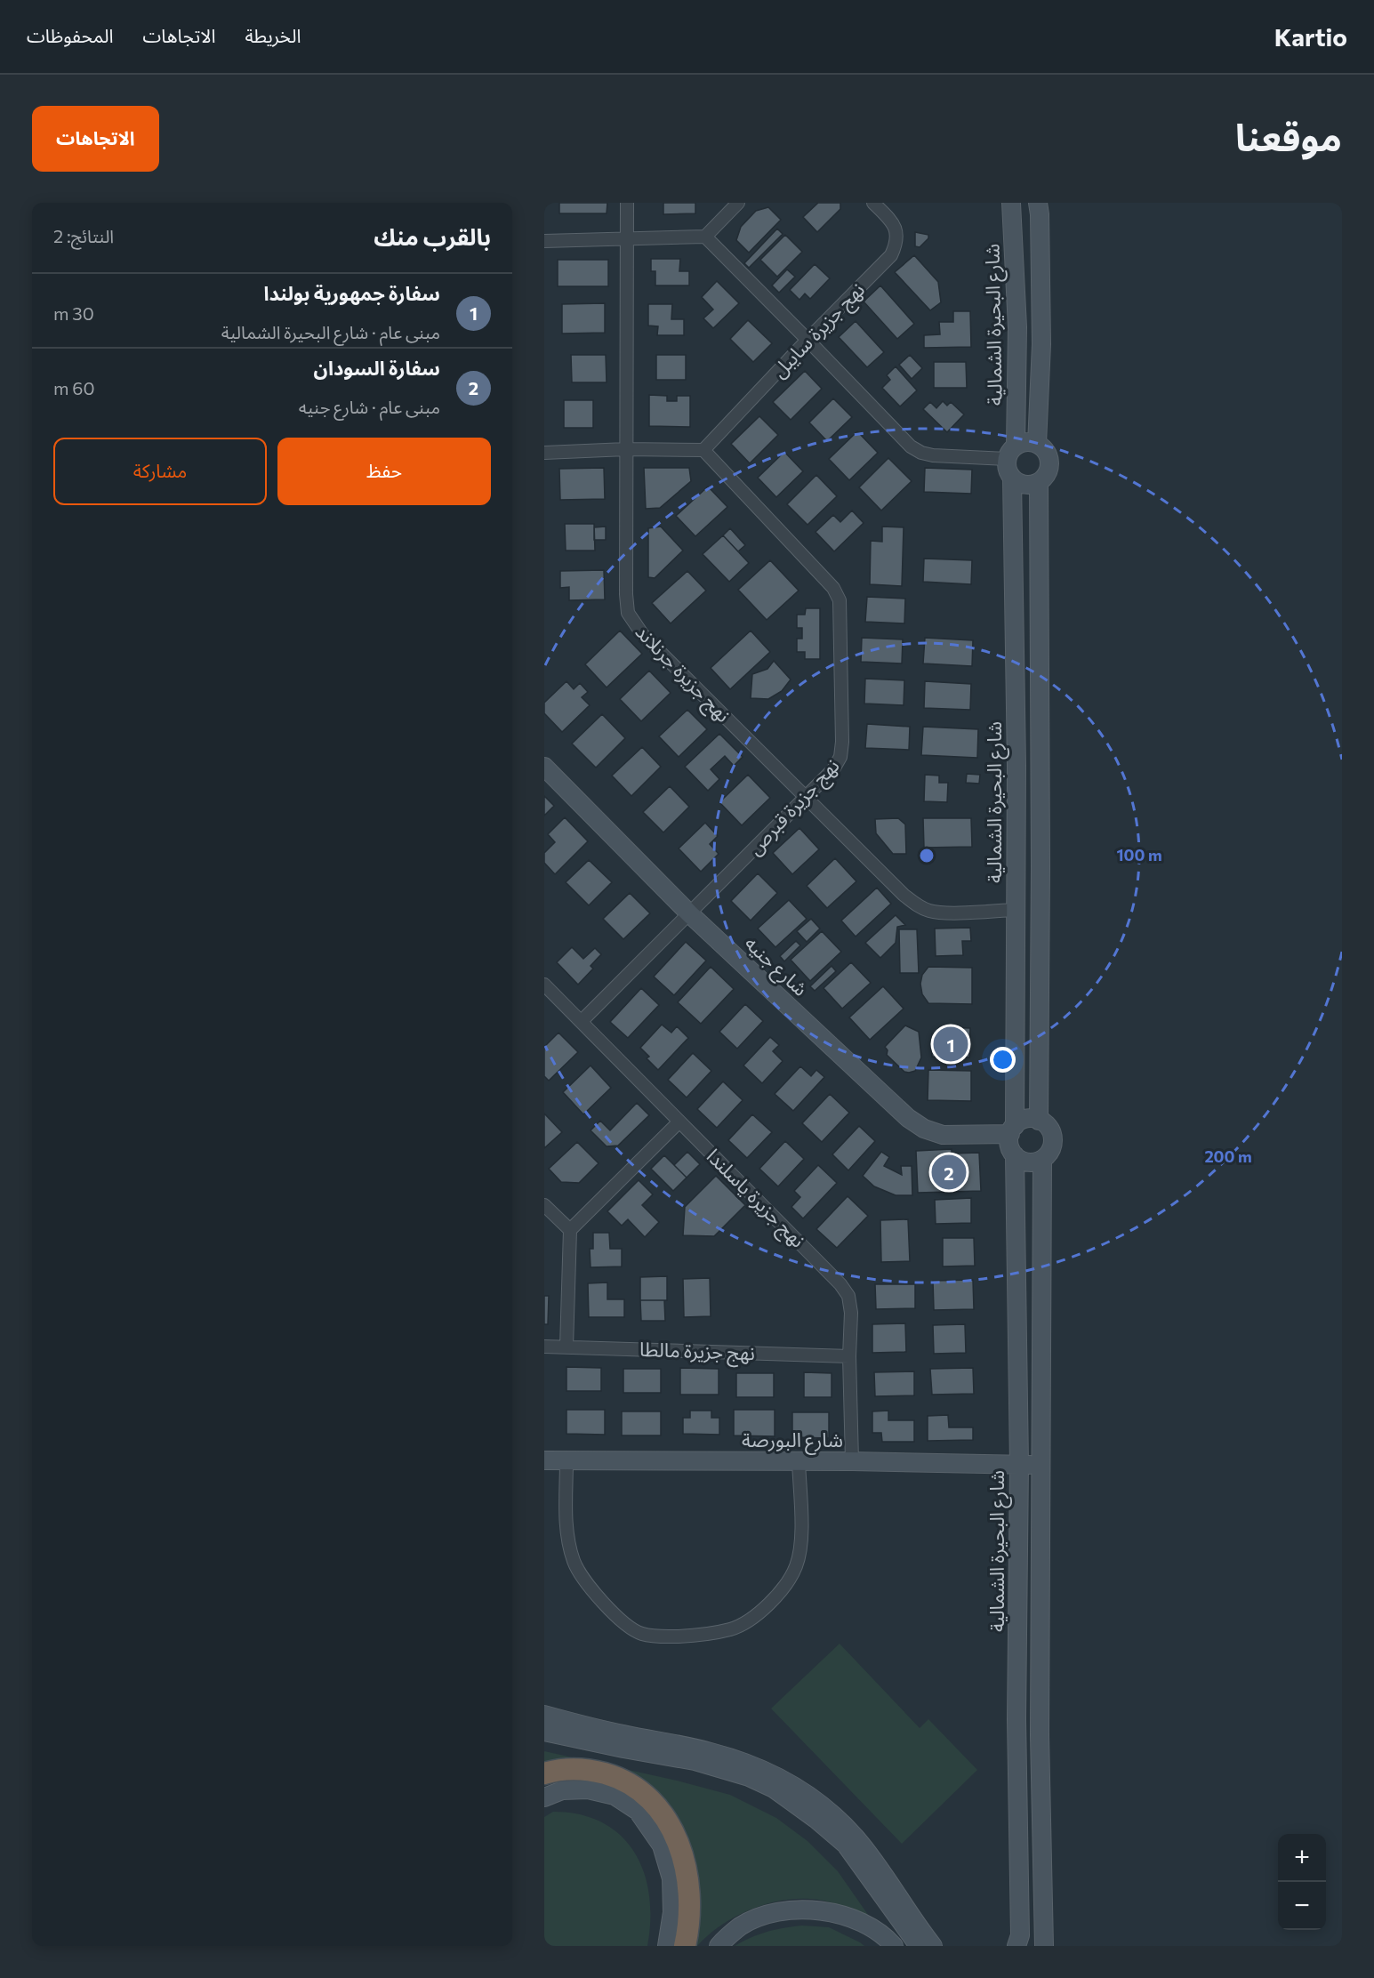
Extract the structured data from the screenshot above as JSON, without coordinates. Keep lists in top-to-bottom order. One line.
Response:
{"streets":{"main road":["شارع البحيرة الشمالية","شارع جنيه","شارع البورصة"],"street":["نهج جزيرة سايبل","نهج جزيرة جرنلاند","نهج جزيرة قبرص","نهج جزيرة ياسلندا","نهج جزيرة مالطا"]},"crossings":[["شارع البحيرة الشمالية","نهج جزيرة جرنلاند"],["شارع البحيرة الشمالية","شارع جنيه"],["شارع البحيرة الشمالية","شارع البورصة"],["نهج جزيرة سايبل","نهج جزيرة قبرص"],["نهج جزيرة جرنلاند","نهج جزيرة قبرص"],["نهج جزيرة قبرص","شارع جنيه"],["نهج جزيرة قبرص","نهج جزيرة ياسلندا"],["نهج جزيرة ياسلندا","نهج جزيرة مالطا"],["نهج جزيرة ياسلندا","شارع البورصة"]],"page":{"header":"Kartio","nav":["الخريطة","الاتجاهات","المحفوظات"],"title":"موقعنا","buttons":["الاتجاهات",["حفظ","مشاركة"]],"heading":["بالقرب منك","النتائج: 2"],"list":[{"mark":"1","name":"سفارة جمهورية بولندا","note":"مبنى عام · شارع البحيرة الشمالية","value":"30 m"},{"mark":"2","name":"سفارة السودان","note":"مبنى عام · شارع جنيه","value":"60 m"}],"pins":["1","2"],"map_buttons":["+","−"]},"rings":["100 m","200 m"]}
